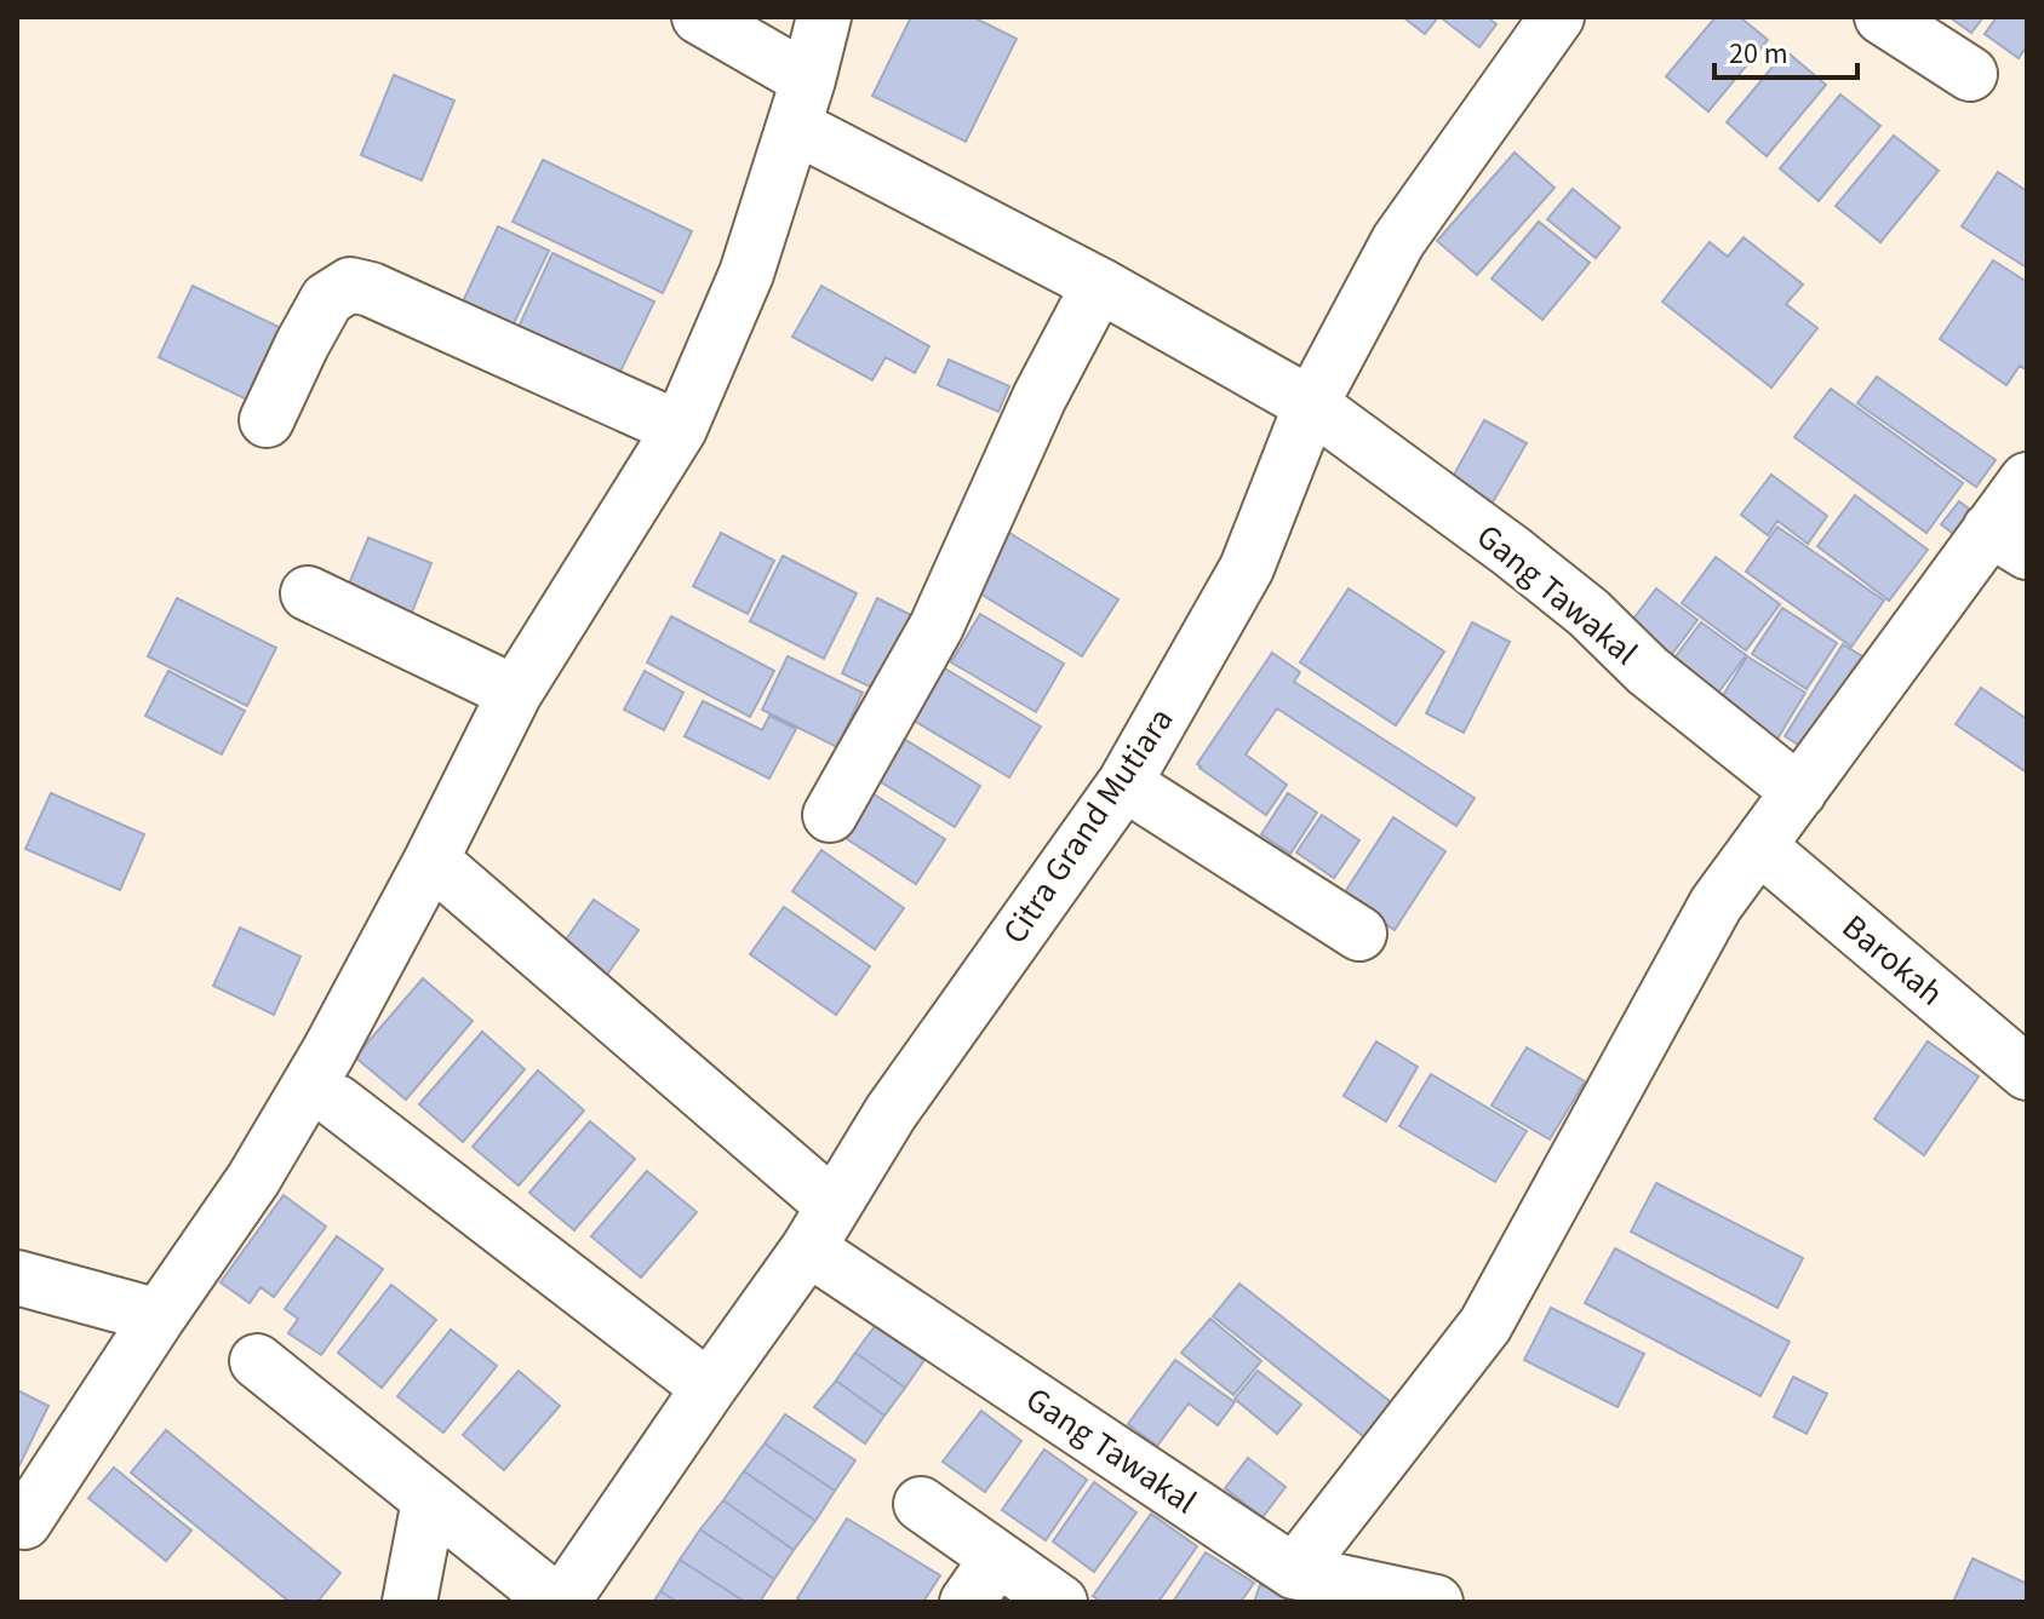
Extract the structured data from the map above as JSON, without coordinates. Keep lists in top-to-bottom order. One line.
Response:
{"streets":{"street":["Gang Tawakal","Citra Grand Mutiara","Barokah"]},"crossings":[["Gang Tawakal","Citra Grand Mutiara"]],"scale_bar":"20 m"}
